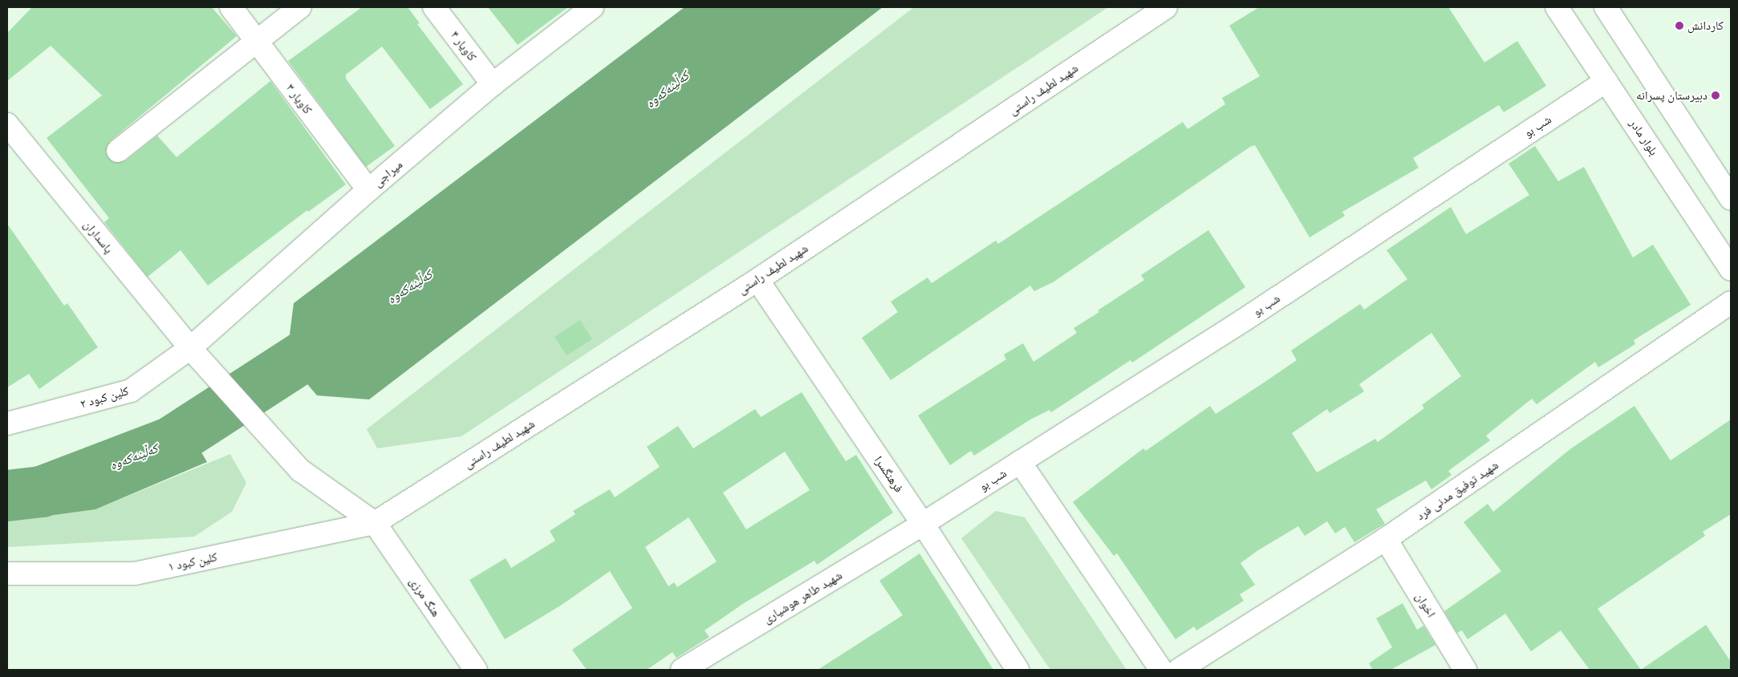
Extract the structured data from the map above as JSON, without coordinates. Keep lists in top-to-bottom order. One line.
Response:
{"streets":{"street":["کاویار ۴","شهید لطیف راستی","کاویار ۳","شب بو","بلوار مادر","میراجی","پاسداران","کلین کبود ۲","فرهنگسرا","شهید توفیق مدنی فرد","کلین کبود ۱","هنگ مرزی","شهید طاهر هوشیاری","اخوان"]},"crossings":[["کاویار ۴","میراجی"],["شهید لطیف راستی","پاسداران"],["شهید لطیف راستی","فرهنگسرا"],["شهید لطیف راستی","کلین کبود ۱"],["شهید لطیف راستی","هنگ مرزی"],["کاویار ۳","میراجی"],["شب بو","بلوار مادر"],["شب بو","فرهنگسرا"],["شب بو","شهید طاهر هوشیاری"],["میراجی","پاسداران"],["میراجی","کلین کبود ۲"],["پاسداران","کلین کبود ۲"],["پاسداران","کلین کبود ۱"],["پاسداران","هنگ مرزی"],["فرهنگسرا","شهید طاهر هوشیاری"],["شهید توفیق مدنی فرد","اخوان"],["کلین کبود ۱","هنگ مرزی"]],"water":["کەڵینەکەوە"],"places":["کاردانش","دبیرستان پسرانه"]}
